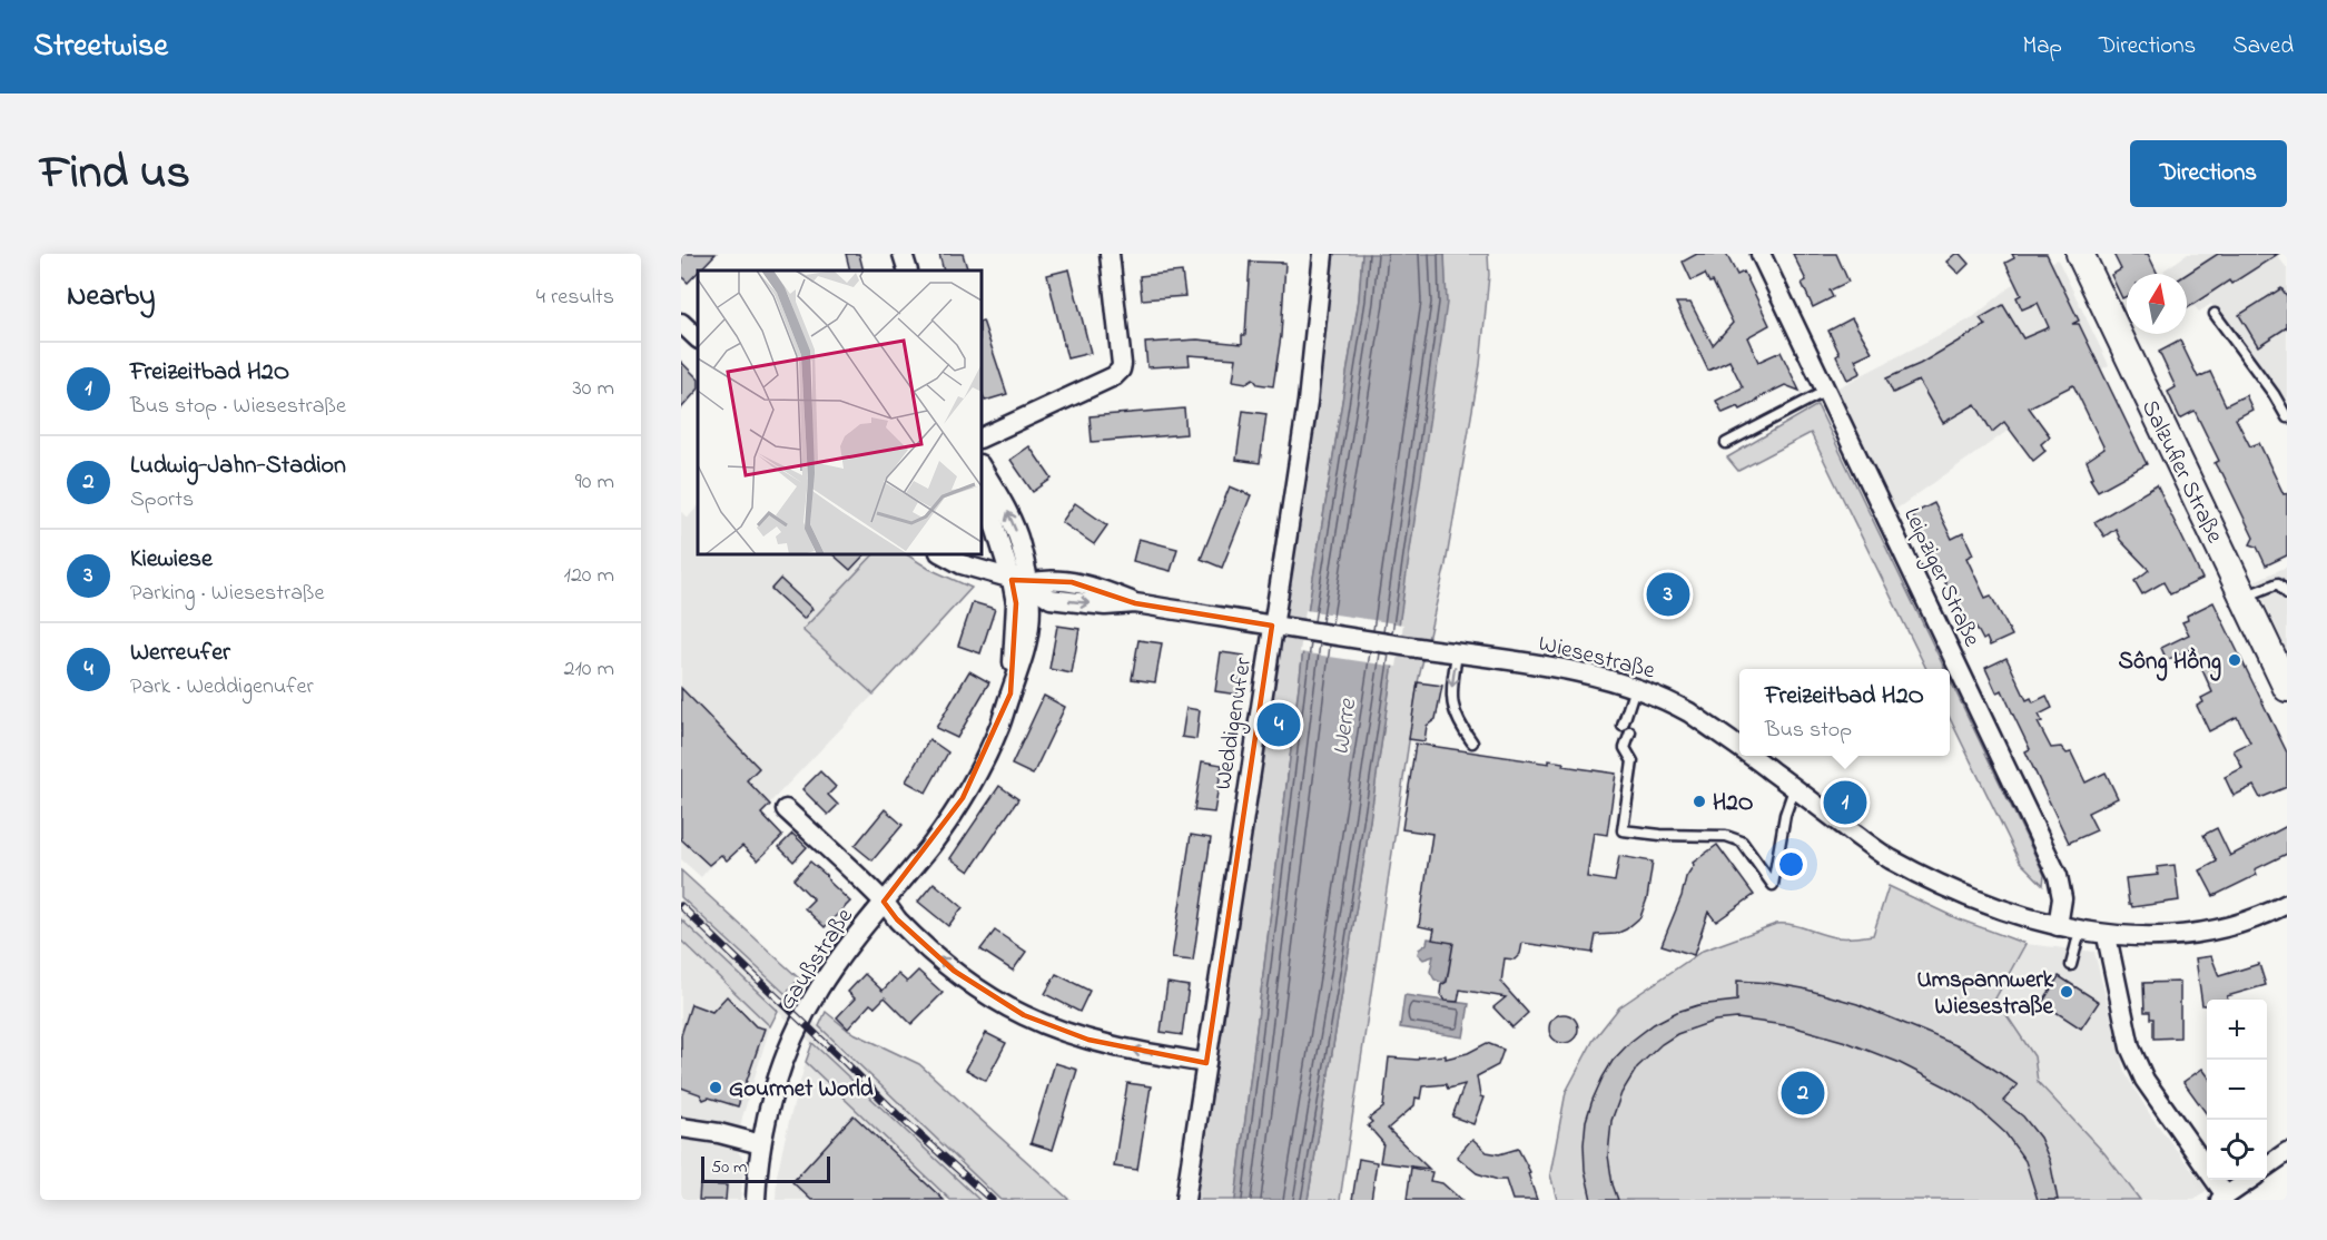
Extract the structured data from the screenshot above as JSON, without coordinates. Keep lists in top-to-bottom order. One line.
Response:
{"streets":{"main road":["Salzufler Straße"],"street":["Leipziger Straße","Wiesestraße","Weddigenufer","Gaußstraße"]},"crossings":[["Leipziger Straße","Wiesestraße"],["Wiesestraße","Weddigenufer"],["Wiesestraße","Gaußstraße"]],"water":["Werre"],"places":["Sông Hồng","H2O","Umspannwerk Wiesestraße","Gourmet World"],"scale_bar":"50 m","north":"top","page":{"header":"Streetwise","nav":["Map","Directions","Saved"],"title":"Find us","buttons":"Directions","heading":["Nearby","4 results"],"list":[{"mark":"1","name":"Freizeitbad H2O","note":"Bus stop · Wiesestraße","value":"30 m"},{"mark":"2","name":"Ludwig-Jahn-Stadion","note":"Sports","value":"90 m"},{"mark":"3","name":"Kiewiese","note":"Parking · Wiesestraße","value":"120 m"},{"mark":"4","name":"Werreufer","note":"Park · Weddigenufer","value":"210 m"}],"pins":["3","4","1","2"],"popup":["Freizeitbad H2O","Bus stop"],"map_buttons":["+","−"],"scale":"50 m"}}
